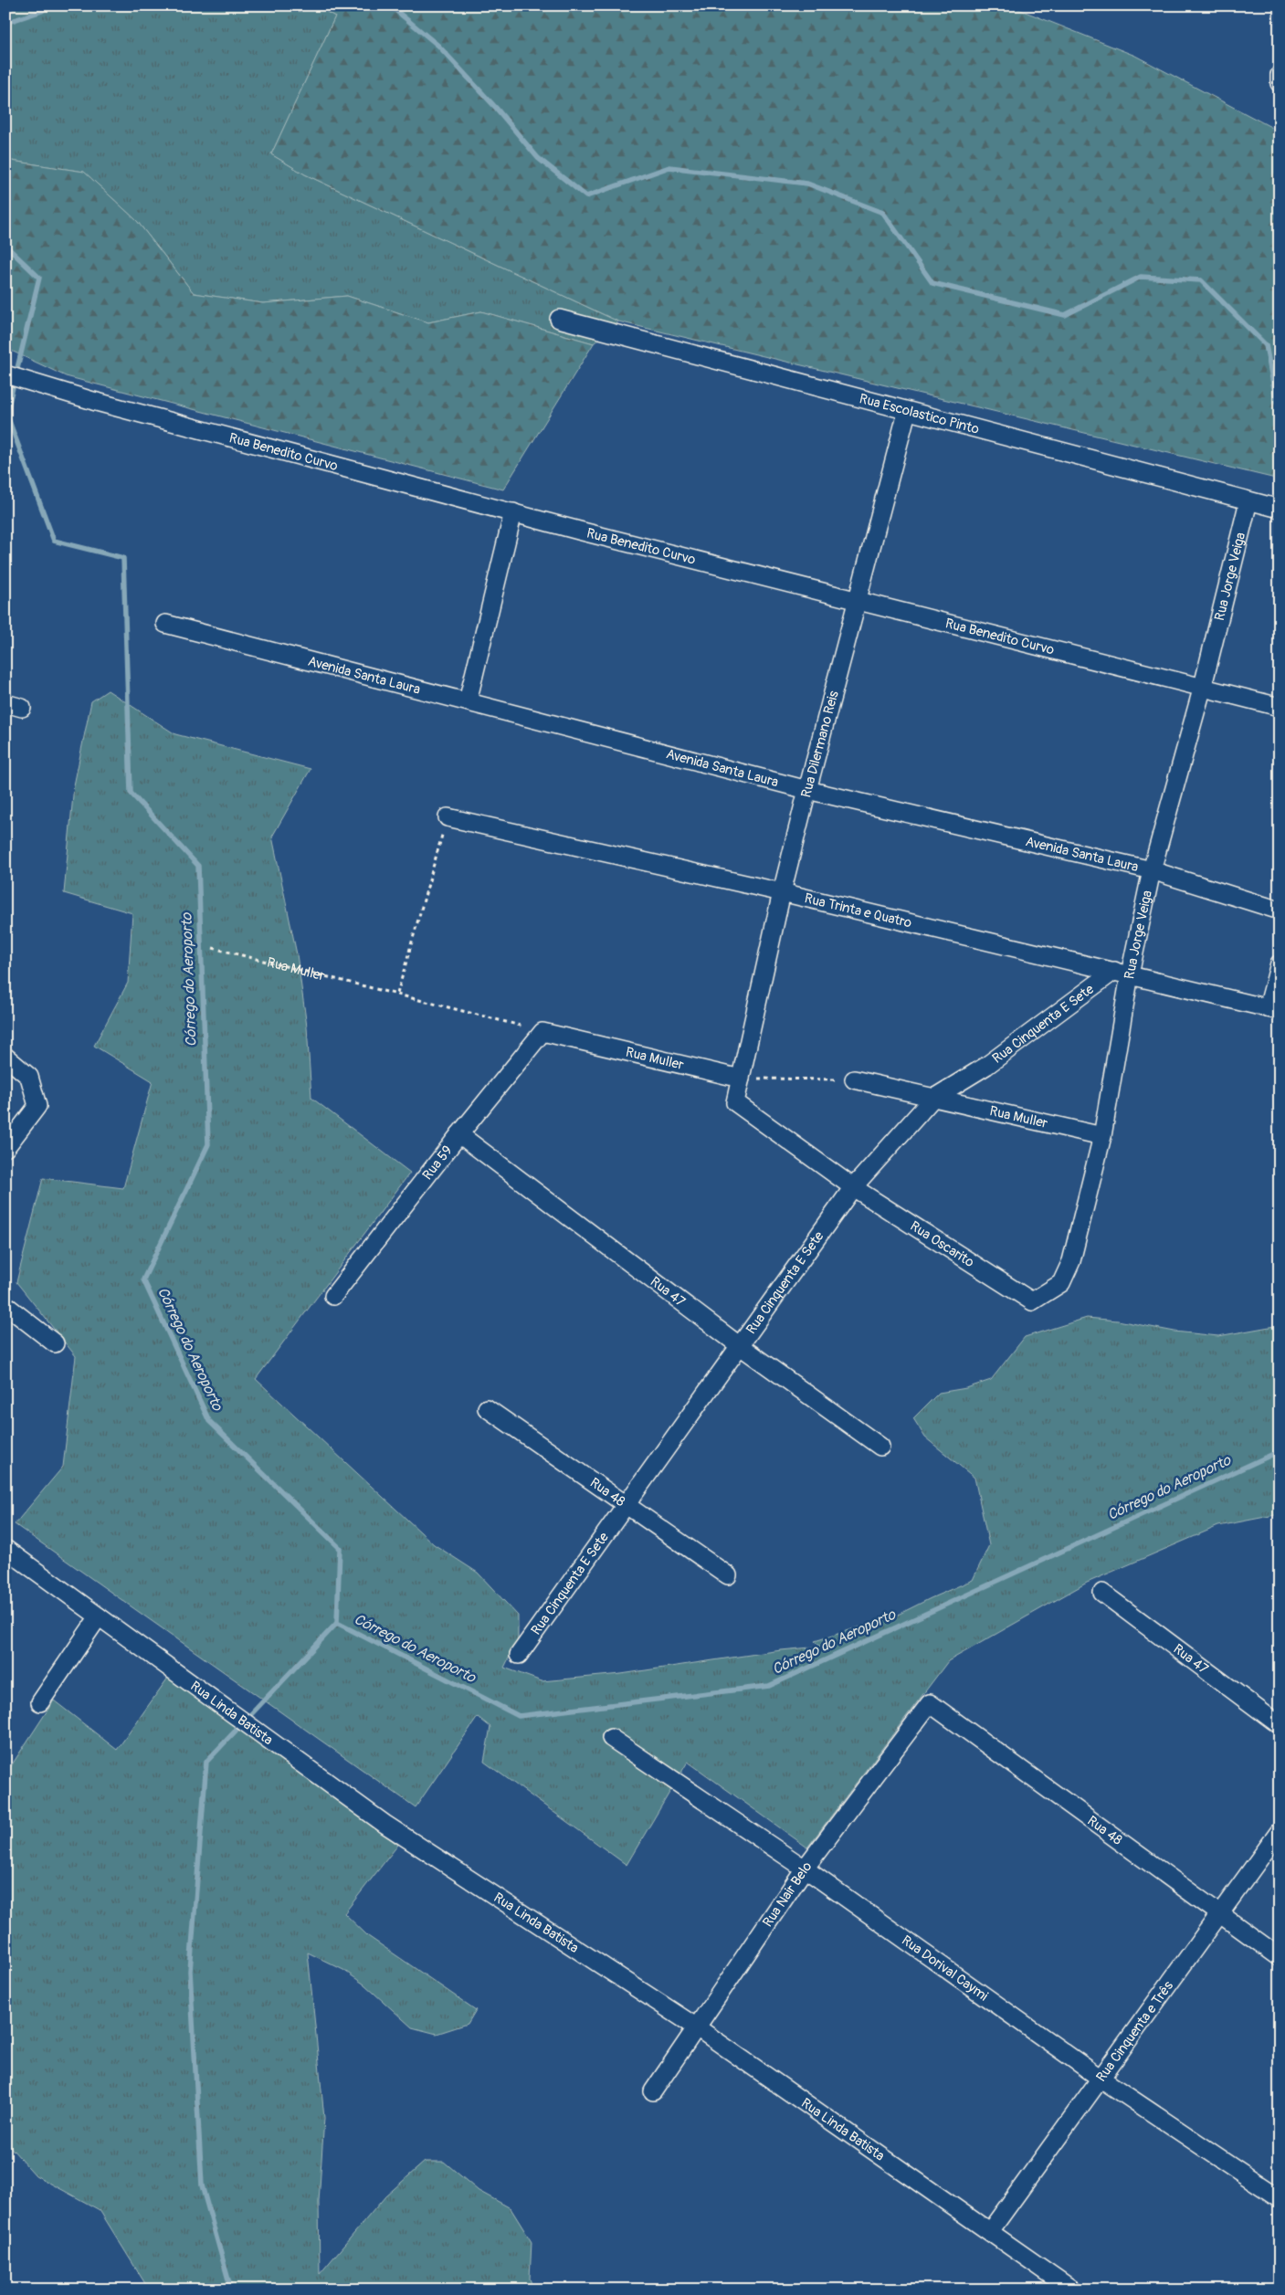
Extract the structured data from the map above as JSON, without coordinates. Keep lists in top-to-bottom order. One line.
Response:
{"streets":{"street":["Rua Escolastico Pinto","Rua Benedito Curvo","Rua Jorge Veiga","Avenida Santa Laura","Rua Dilermano Reis","Rua Trinta e Quatro","Rua Muller","Rua Cinquenta E Sete","Rua 59","Rua Oscarito","Rua 47","Rua 48","Rua Linda Batista","Rua Nair Belo","Rua Dorival Caymi","Rua Cinquenta e Três"]},"crossings":[["Rua Escolastico Pinto","Rua Jorge Veiga"],["Rua Escolastico Pinto","Rua Dilermano Reis"],["Rua Benedito Curvo","Rua Jorge Veiga"],["Rua Benedito Curvo","Rua Dilermano Reis"],["Rua Jorge Veiga","Avenida Santa Laura"],["Rua Jorge Veiga","Rua Trinta e Quatro"],["Rua Jorge Veiga","Rua Muller"],["Rua Jorge Veiga","Rua Cinquenta E Sete"],["Rua Jorge Veiga","Rua Oscarito"],["Avenida Santa Laura","Rua Dilermano Reis"],["Rua Dilermano Reis","Rua Trinta e Quatro"],["Rua Dilermano Reis","Rua Muller"],["Rua Dilermano Reis","Rua Oscarito"],["Rua Trinta e Quatro","Rua Cinquenta E Sete"],["Rua Muller","Rua Cinquenta E Sete"],["Rua Muller","Rua 59"],["Rua Muller","Rua Oscarito"],["Rua Cinquenta E Sete","Rua Oscarito"],["Rua Cinquenta E Sete","Rua 47"],["Rua Cinquenta E Sete","Rua 48"],["Rua 59","Rua 47"],["Rua 48","Rua Nair Belo"],["Rua 48","Rua Cinquenta e Três"],["Rua Linda Batista","Rua Nair Belo"],["Rua Linda Batista","Rua Cinquenta e Três"],["Rua Nair Belo","Rua Dorival Caymi"],["Rua Dorival Caymi","Rua Cinquenta e Três"]],"water":["Córrego do Aeroporto"]}
